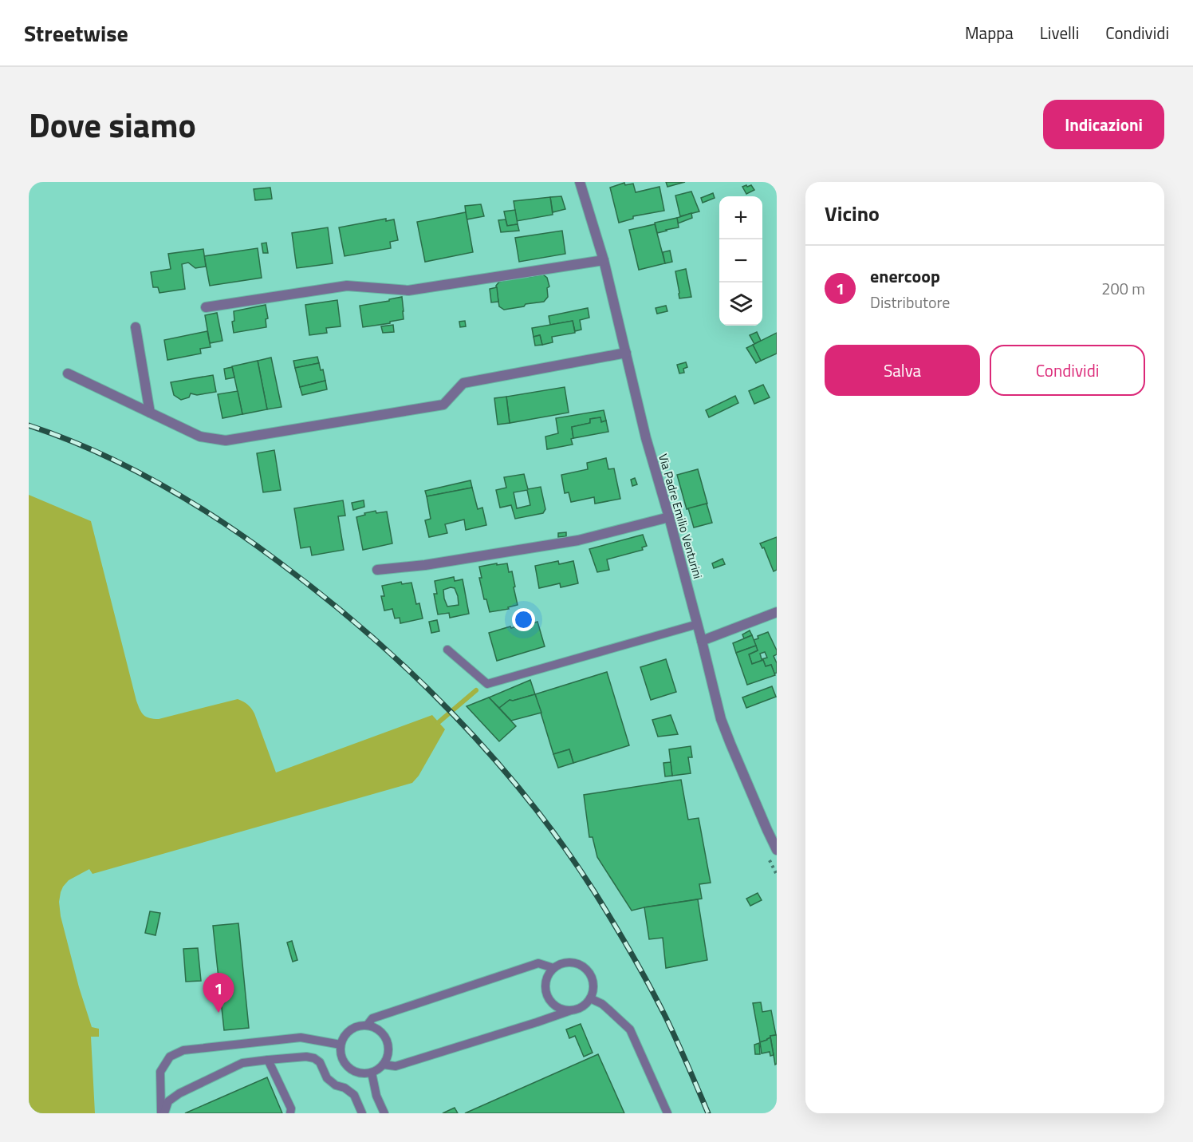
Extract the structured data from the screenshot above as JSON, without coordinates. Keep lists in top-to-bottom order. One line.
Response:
{"streets":{"street":["Via Padre Emilio Venturini"]},"page":{"header":"Streetwise","nav":["Mappa","Livelli","Condividi"],"title":"Dove siamo","buttons":["Indicazioni",["Salva","Condividi"]],"heading":"Vicino","map_buttons":["+","−"],"list":[{"mark":"1","name":"enercoop","note":"Distributore","value":"200 m"}],"pins":"1"}}
